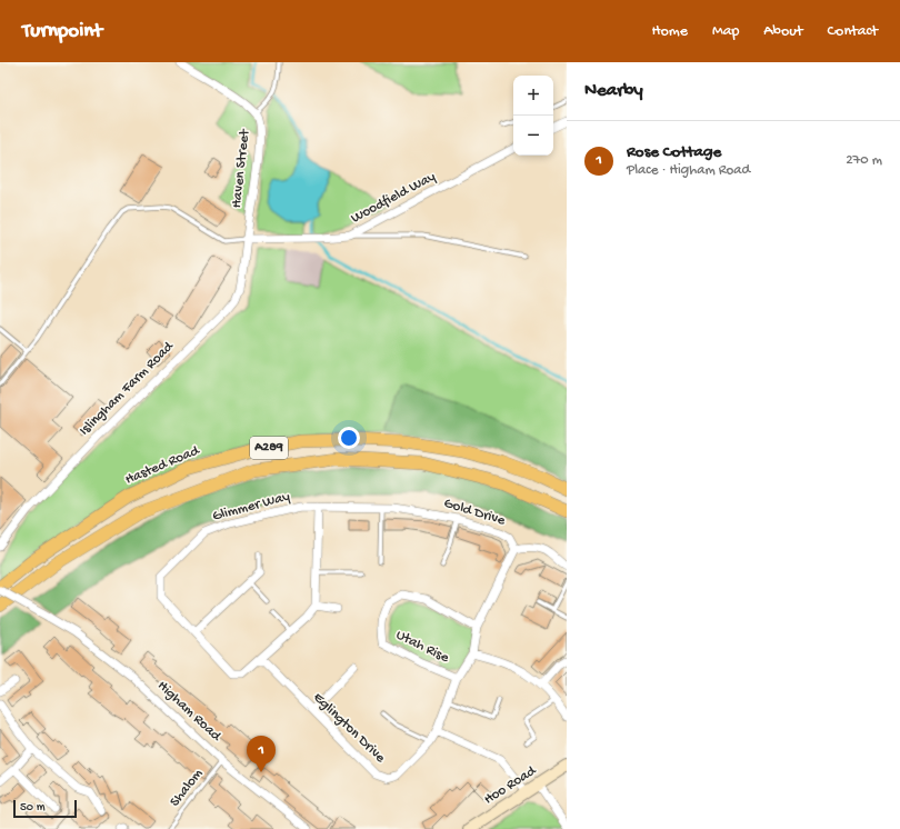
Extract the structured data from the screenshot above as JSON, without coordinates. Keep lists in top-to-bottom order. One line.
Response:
{"streets":{"main road":["A289","Hasted Road","Hoo Road"],"street":["Haven Street","Woodfield Way","Islingham Farm Road","Glimmer Way","Gold Drive","Utah Rise","Higham Road","Eglington Drive"],"lane":["Shalom"]},"crossings":[["Haven Street","Woodfield Way"],["Haven Street","Islingham Farm Road"],["Woodfield Way","Islingham Farm Road"],["Hasted Road","Higham Road"],["Glimmer Way","Gold Drive"],["Glimmer Way","Eglington Drive"],["Utah Rise","Eglington Drive"],["Higham Road","Shalom"]],"scale_bar":"50 m","page":{"header":"Turnpoint","nav":["Home","Map","About","Contact"],"heading":"Nearby","map_buttons":["+","−"],"list":[{"mark":"1","name":"Rose Cottage","note":"Place · Higham Road","value":"270 m"}],"pins":"1","scale":"50 m"}}
